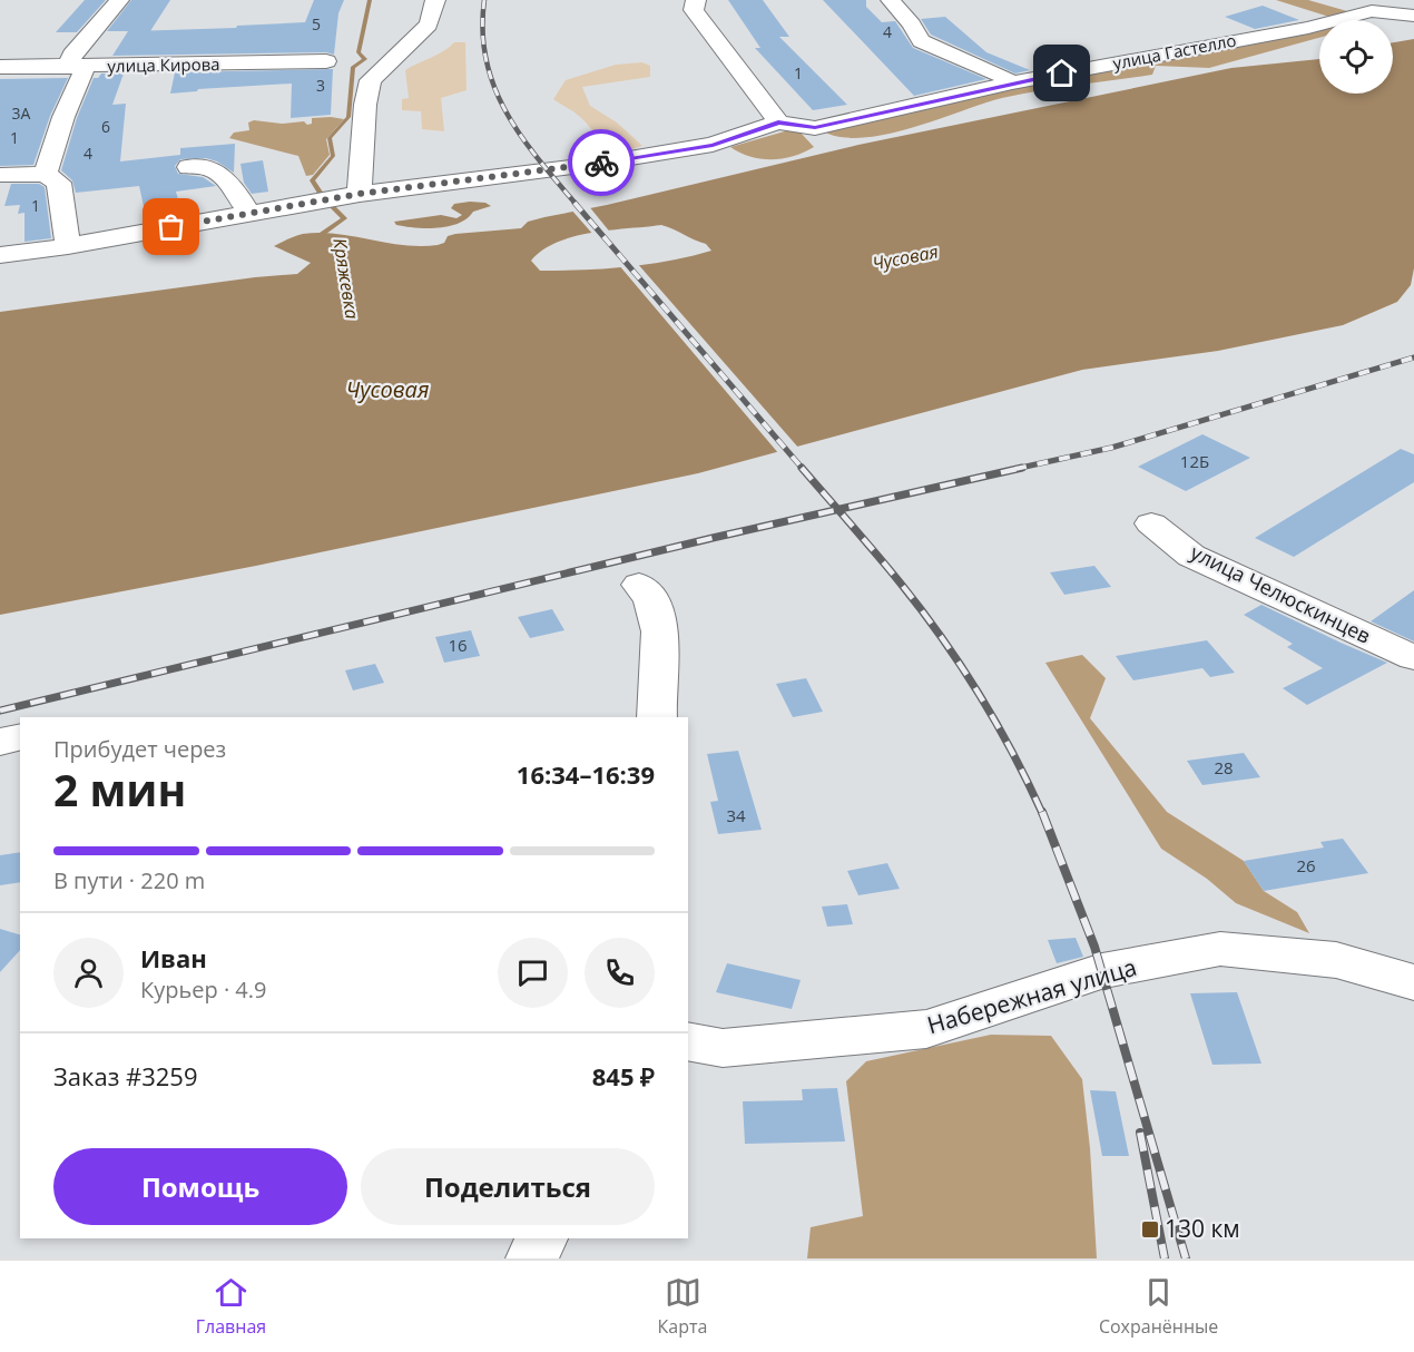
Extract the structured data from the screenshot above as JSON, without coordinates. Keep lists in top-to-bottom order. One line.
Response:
{"streets":{"street":["улица Гастелло","улица Кирова","улица Челюскинцев","Набережная улица"]},"water":["Чусовая","Кряжевка"],"places":{"transit":["130 км"]},"house_numbers":["5","4","1","3","3А","6","1","4","1","12Б","16","28","34","26"],"page":{"heading":["2 мин","Прибудет через","16:34–16:39"],"panel":["Иван","Курьер · 4.9","Заказ #3259","845 ₽"],"bar":"В пути · 220 m","buttons":["Помощь","Поделиться"],"tabs":["Главная","Карта","Сохранённые"]}}
